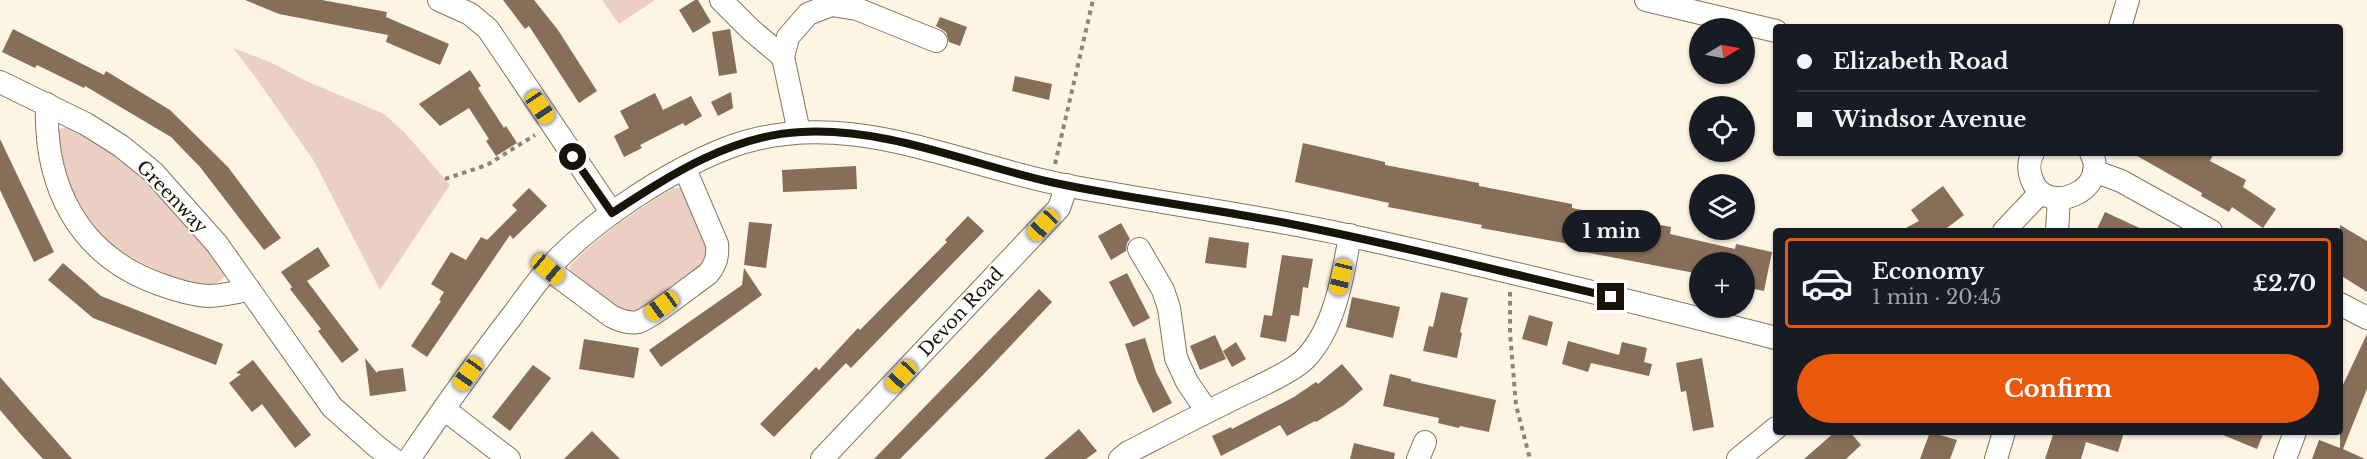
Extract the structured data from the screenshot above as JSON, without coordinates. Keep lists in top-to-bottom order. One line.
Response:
{"streets":{"street":["Greenway","Devon Road"]},"north":"right","page":{"map_buttons":"+","banner":["Elizabeth Road","Windsor Avenue"],"bubble":"1 min","list":[{"name":"Economy","note":"1 min · 20:45","value":"£2.70"}],"buttons":"Confirm"}}
